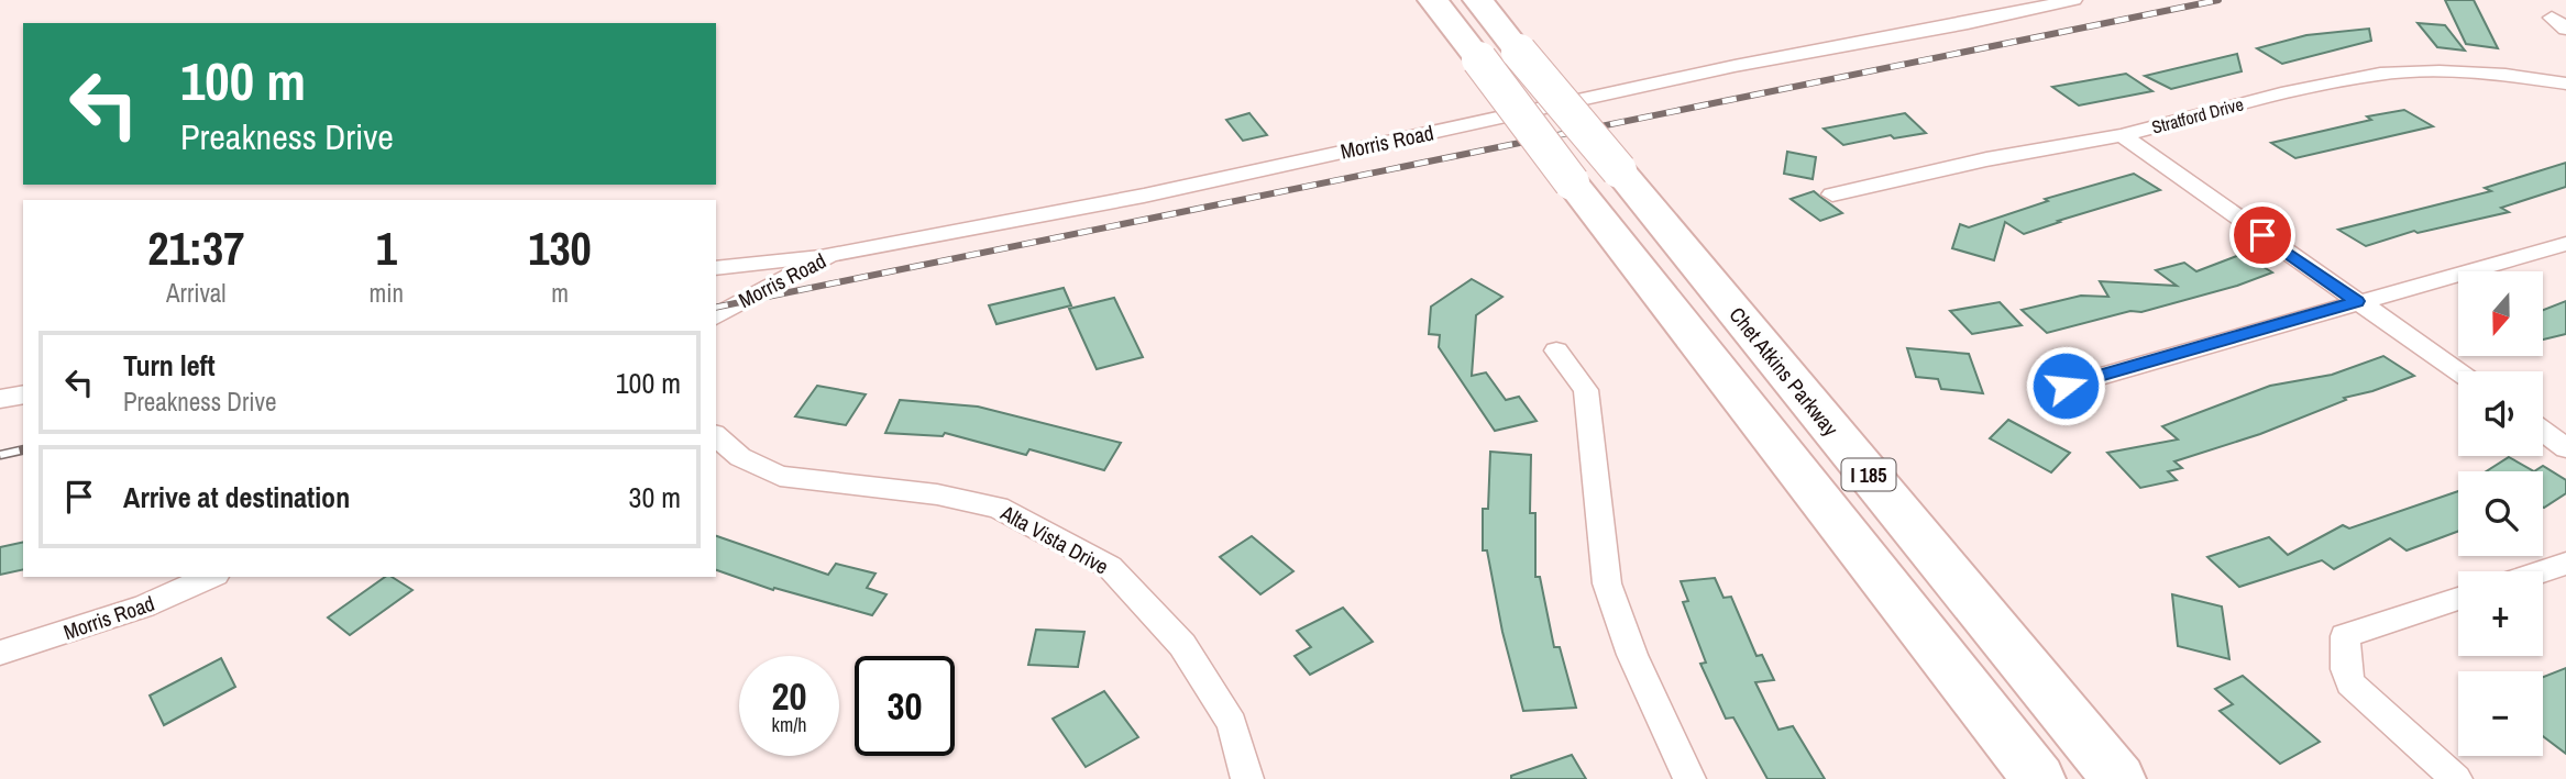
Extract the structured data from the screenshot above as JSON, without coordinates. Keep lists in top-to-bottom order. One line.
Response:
{"streets":{"highway":["Chet Atkins Parkway","I 185"],"street":["Stratford Drive","Morris Road","Alta Vista Drive"]},"north":"bottom","page":{"turn":["100 m","Preakness Drive"],"eta":["21:37","Arrival","1","min","130","m"],"map_buttons":["+","−"],"list":[{"name":"Turn left","note":"Preakness Drive","value":"100 m"},{"name":"Arrive at destination","value":"30 m"}],"speed":"20 km/h","limit":"30"}}
